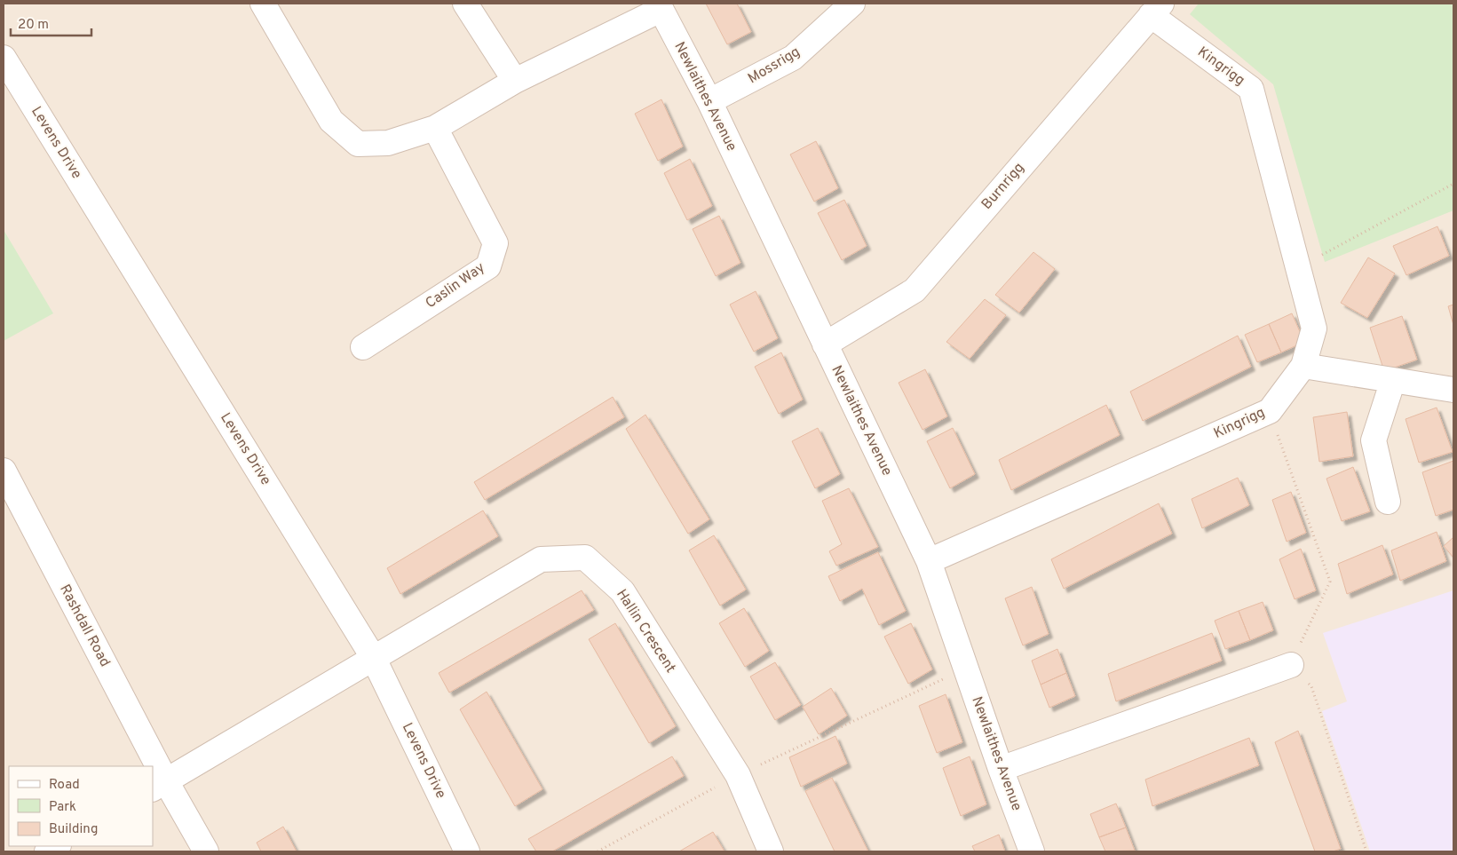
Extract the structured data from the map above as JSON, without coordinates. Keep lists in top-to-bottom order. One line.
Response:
{"streets":{"street":["Mossrigg","Kingrigg","Newlaithes Avenue","Levens Drive","Burnrigg","Caslin Way","Rashdall Road","Hallin Crescent"]},"crossings":[["Mossrigg","Newlaithes Avenue"],["Kingrigg","Newlaithes Avenue"],["Kingrigg","Burnrigg"],["Newlaithes Avenue","Burnrigg"],["Levens Drive","Hallin Crescent"]],"legend":["Road","Park","Building"],"scale_bar":"20 m"}
